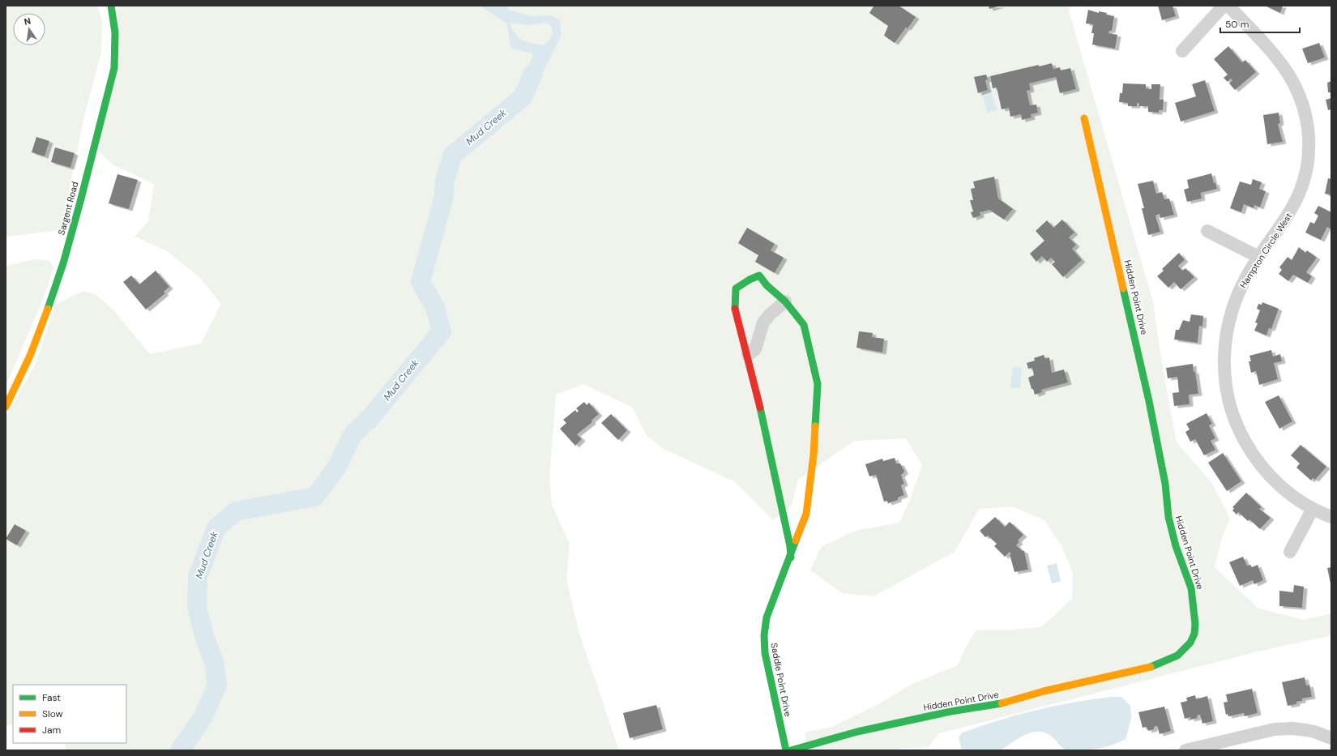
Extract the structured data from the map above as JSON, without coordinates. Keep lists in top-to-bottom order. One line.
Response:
{"streets":{"street":["Sargent Road","Hampton Circle West","Hidden Point Drive","Saddle Point Drive"]},"water":["Mud Creek"],"legend":["Fast","Slow","Jam"],"scale_bar":"50 m","north":"top"}
